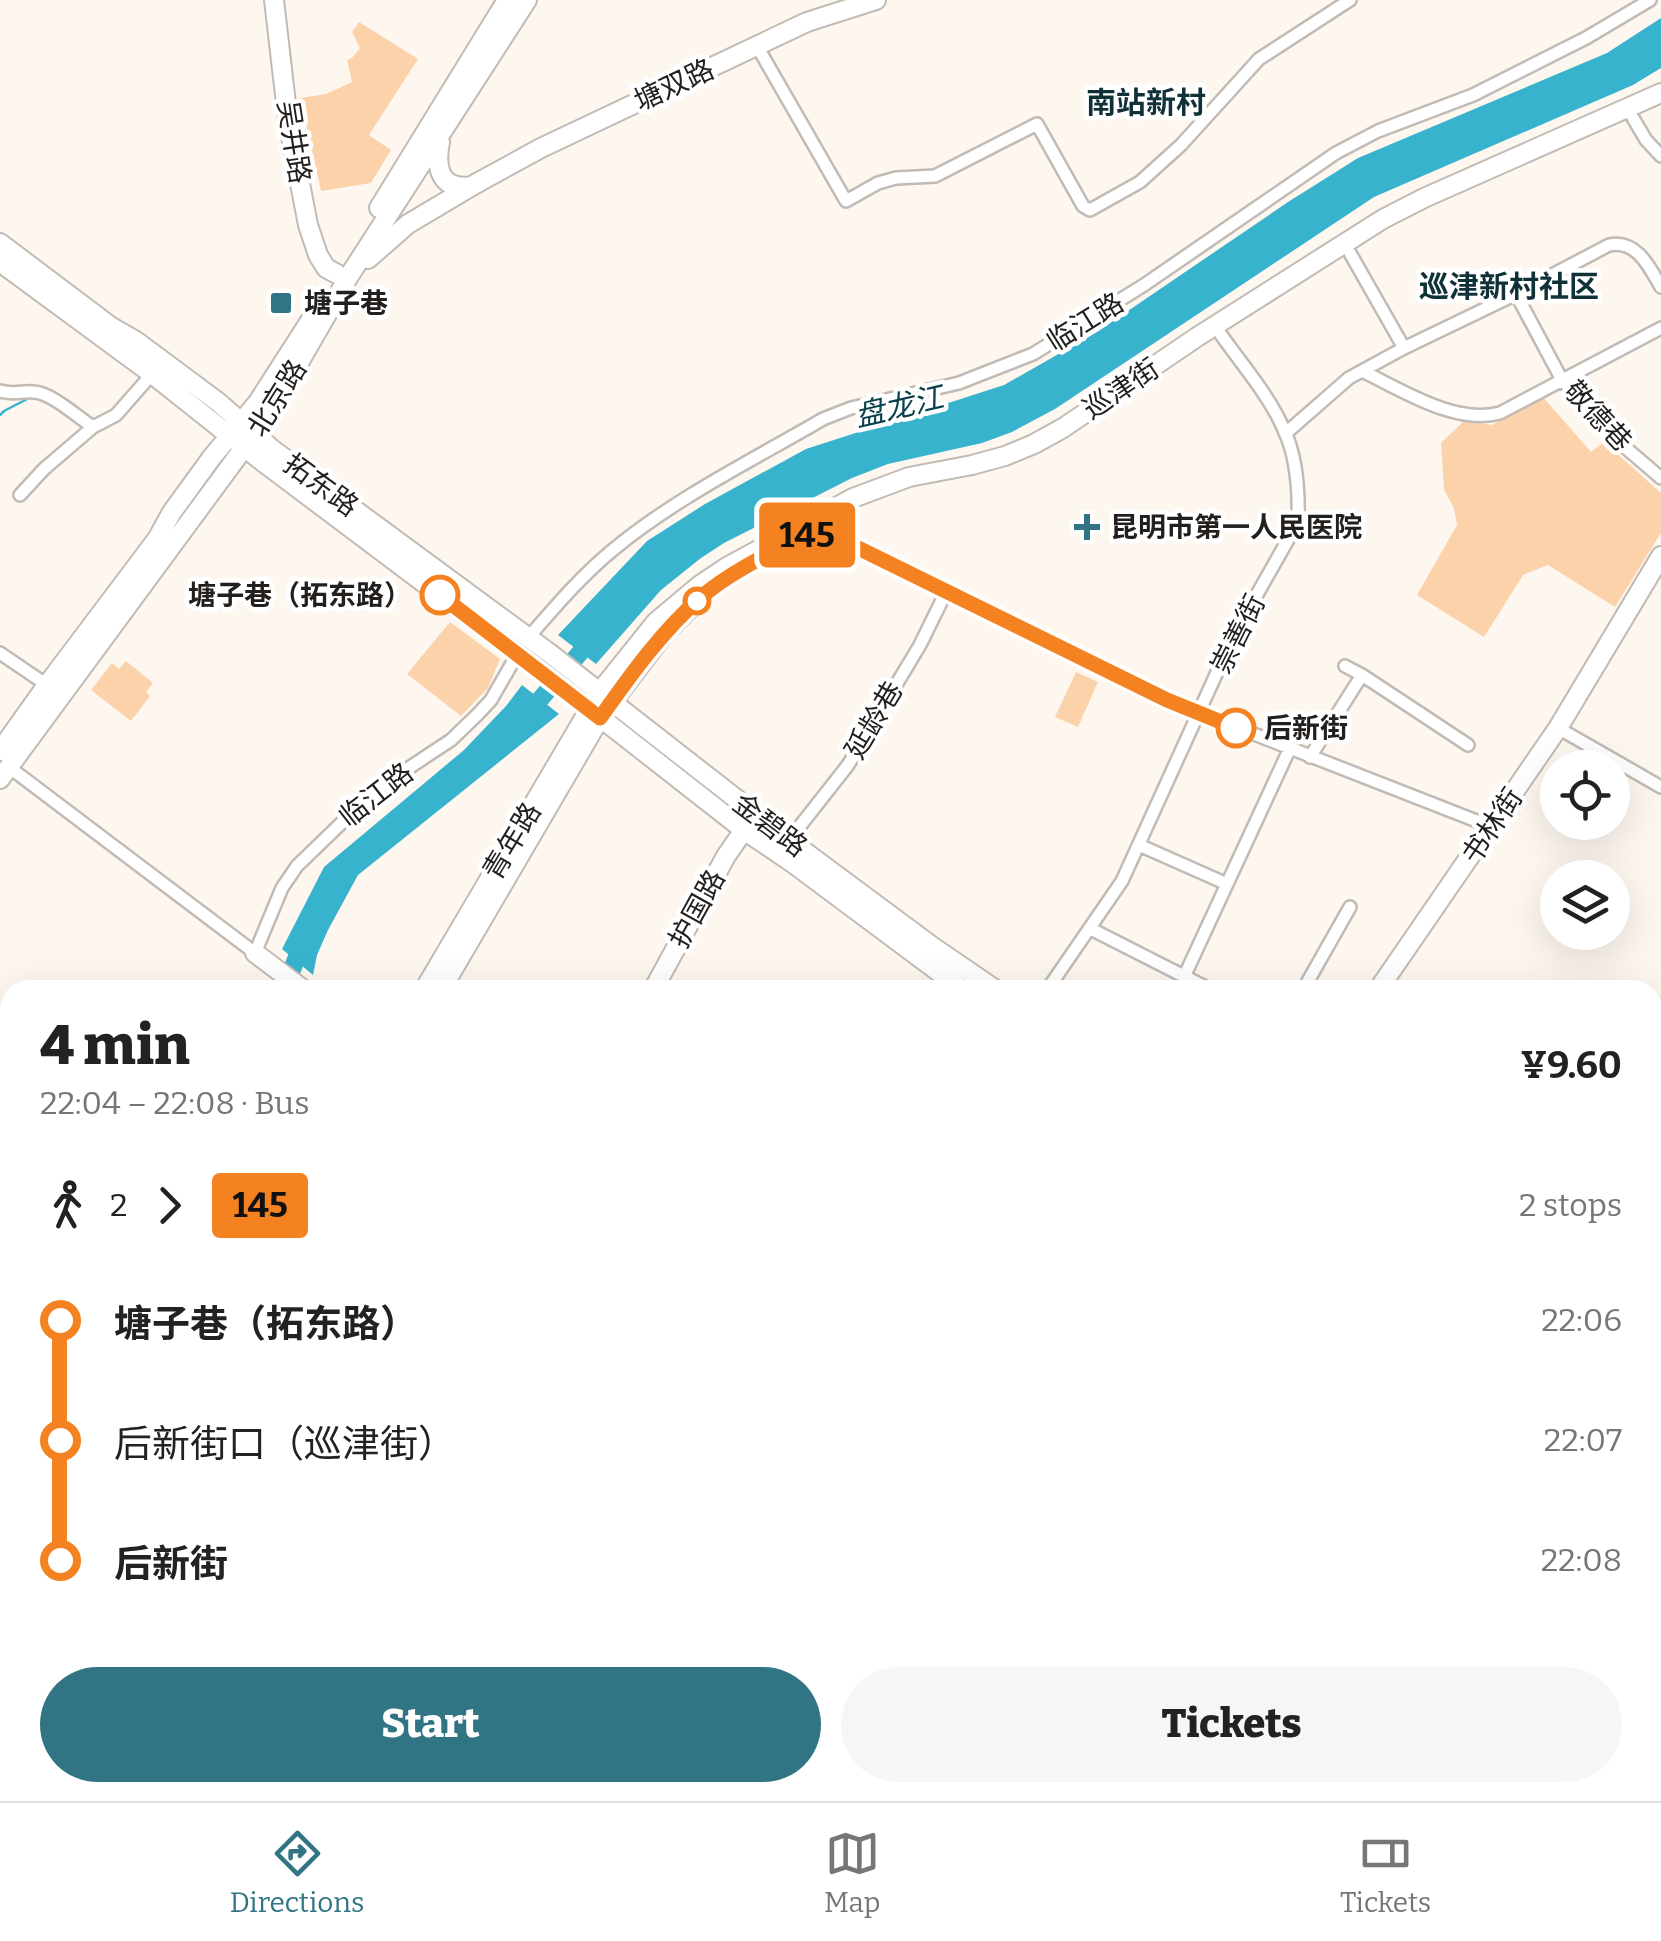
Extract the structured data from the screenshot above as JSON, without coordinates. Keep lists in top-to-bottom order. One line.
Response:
{"streets":{"main road":["塘双路","吴井路","巡津街","北京路","拓东路","金碧路","书林街","青年路","护国路"],"street":["临江路","敬德巷","崇善街","延龄巷"]},"crossings":[["塘双路","吴井路"],["塘双路","北京路"],["吴井路","北京路"],["临江路","拓东路"],["巡津街","崇善街"],["巡津街","金碧路"],["巡津街","青年路"],["北京路","拓东路"],["拓东路","金碧路"],["延龄巷","金碧路"],["金碧路","青年路"],["金碧路","护国路"]],"districts":["南站新村","巡津新村社区"],"water":["盘龙江"],"places":{"transit":["塘子巷"],"health":["昆明市第一人民医院"],"other":["塘子巷（拓东路）","后新街"]},"lines":["bus line 145"],"page":{"on_map":"145","heading":["4 min","22:04 – 22:08 · Bus","¥9.60"],"legs":["2","145","2 stops"],"list":[{"name":"塘子巷（拓东路）","value":"22:06"},{"name":"后新街口（巡津街）","value":"22:07"},{"name":"后新街","value":"22:08"}],"buttons":["Start","Tickets"],"tabs":["Directions","Map","Tickets"]}}
